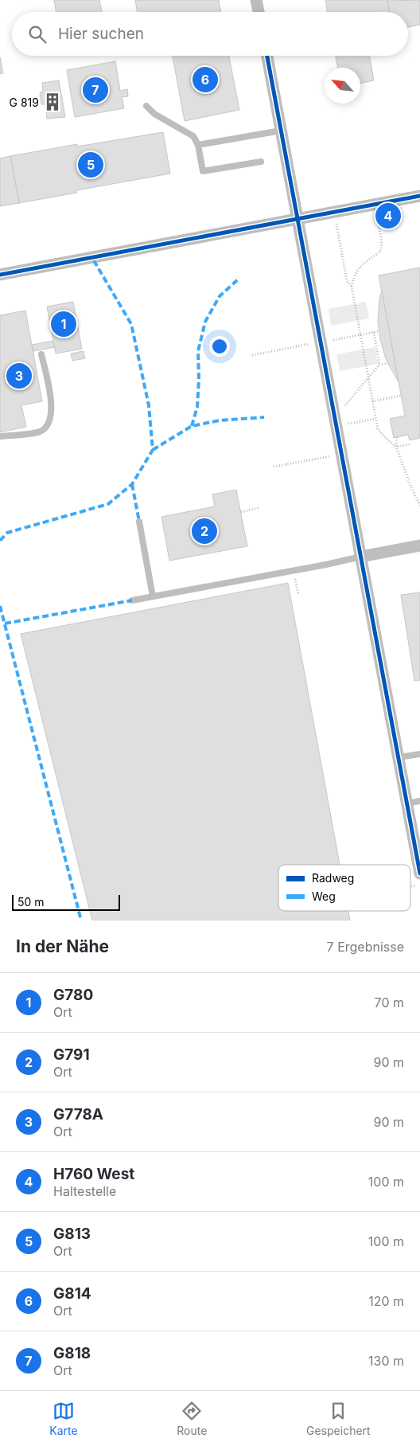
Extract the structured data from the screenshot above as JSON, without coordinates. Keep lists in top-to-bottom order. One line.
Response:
{"places":{"building":["G 819"]},"legend":["Radweg","Weg"],"scale_bar":"50 m","north":"top left","page":{"search":"Hier suchen","pins":["6","7","5","4","1","3","2"],"scale":"50 m","heading":["In der Nähe","7 Ergebnisse"],"list":[{"mark":"1","name":"G780","note":"Ort","value":"70 m"},{"mark":"2","name":"G791","note":"Ort","value":"90 m"},{"mark":"3","name":"G778A","note":"Ort","value":"90 m"},{"mark":"4","name":"H760 West","note":"Haltestelle","value":"100 m"},{"mark":"5","name":"G813","note":"Ort","value":"100 m"},{"mark":"6","name":"G814","note":"Ort","value":"120 m"},{"mark":"7","name":"G818","note":"Ort","value":"130 m"}],"nav":["Karte","Route","Gespeichert"]}}
